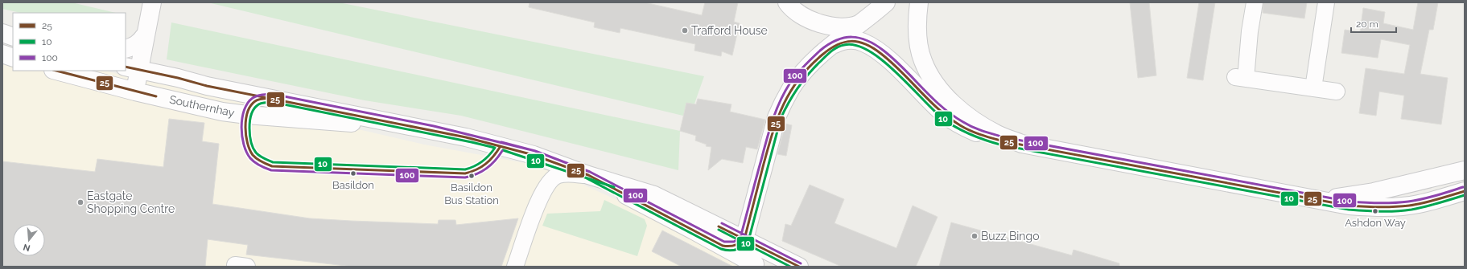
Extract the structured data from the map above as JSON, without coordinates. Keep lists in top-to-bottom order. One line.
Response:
{"streets":{"street":["Southernhay"]},"places":["Trafford House","Basildon","Basildon Bus Station","Eastgate Shopping Centre","Ashdon Way","Buzz Bingo"],"lines":["transit line 100","transit line 25","transit line 10"],"legend":["25","10","100"],"scale_bar":"20 m","north":"bottom"}
